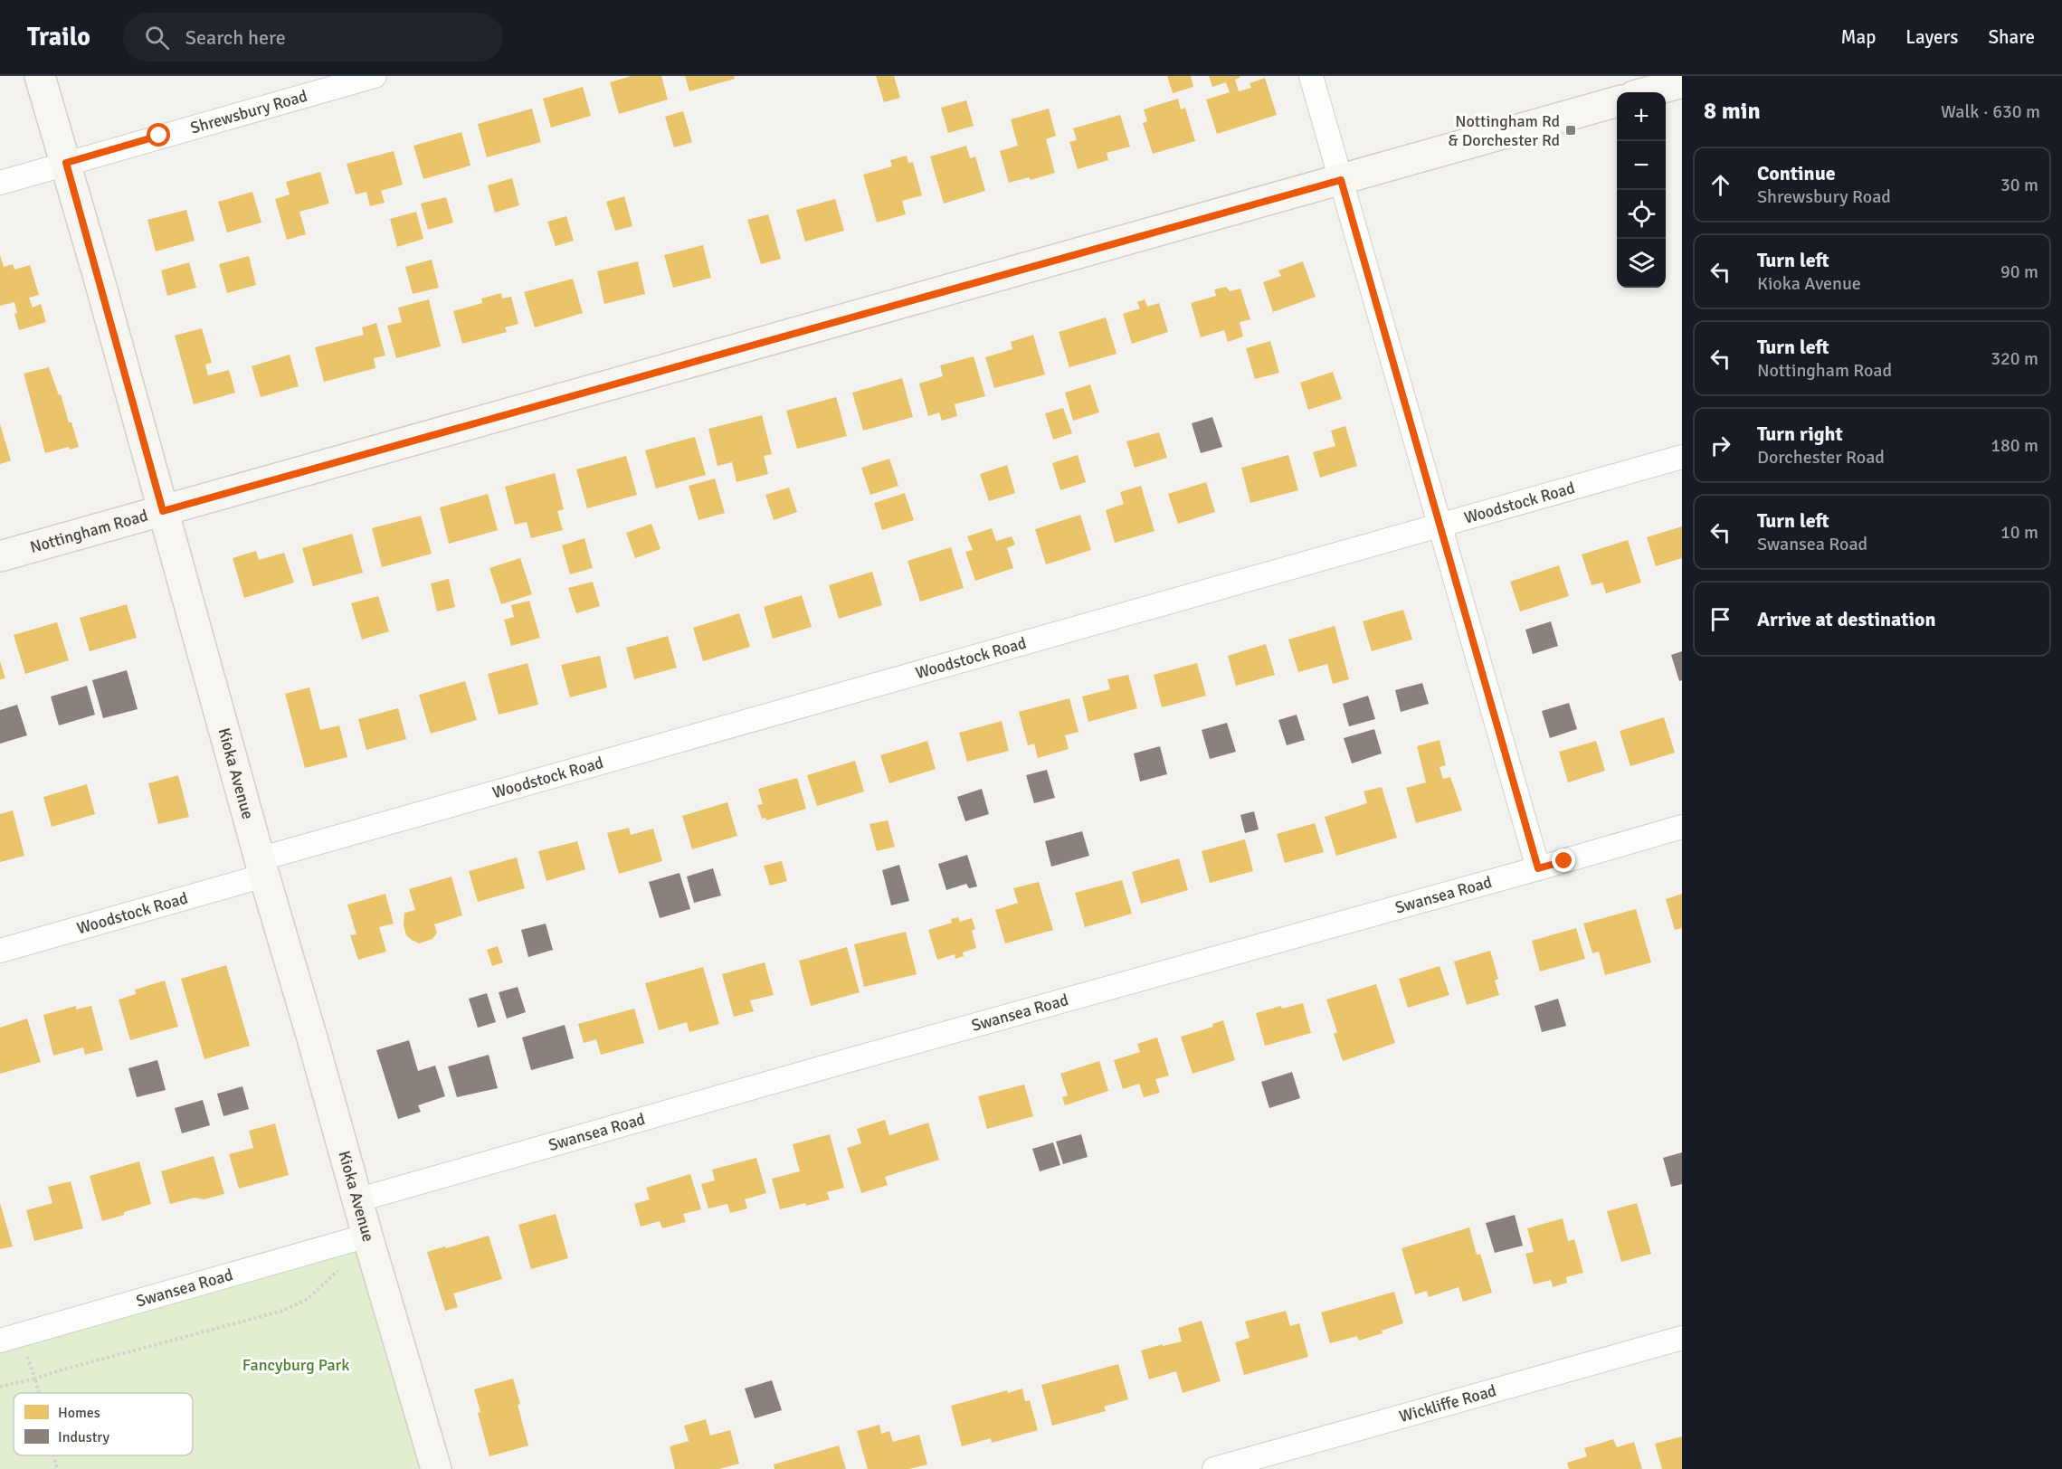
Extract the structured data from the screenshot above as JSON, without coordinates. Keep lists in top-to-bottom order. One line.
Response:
{"streets":{"street":["Shrewsbury Road","Woodstock Road","Nottingham Road","Kioka Avenue","Swansea Road","Wickliffe Road"]},"crossings":[["Shrewsbury Road","Kioka Avenue"],["Woodstock Road","Kioka Avenue"],["Nottingham Road","Kioka Avenue"],["Kioka Avenue","Swansea Road"]],"parks":["Fancyburg Park"],"places":{"transit":["Nottingham Rd & Dorchester Rd"]},"legend":["Homes","Industry"],"page":{"header":"Trailo","search":"Search here","nav":["Map","Layers","Share"],"heading":["8 min","Walk · 630 m"],"map_buttons":["+","−"],"list":[["Continue","Shrewsbury Road","30 m"],["Turn left","Kioka Avenue","90 m"],["Turn left","Nottingham Road","320 m"],["Turn right","Dorchester Road","180 m"],["Turn left","Swansea Road","10 m"],"Arrive at destination"]}}
